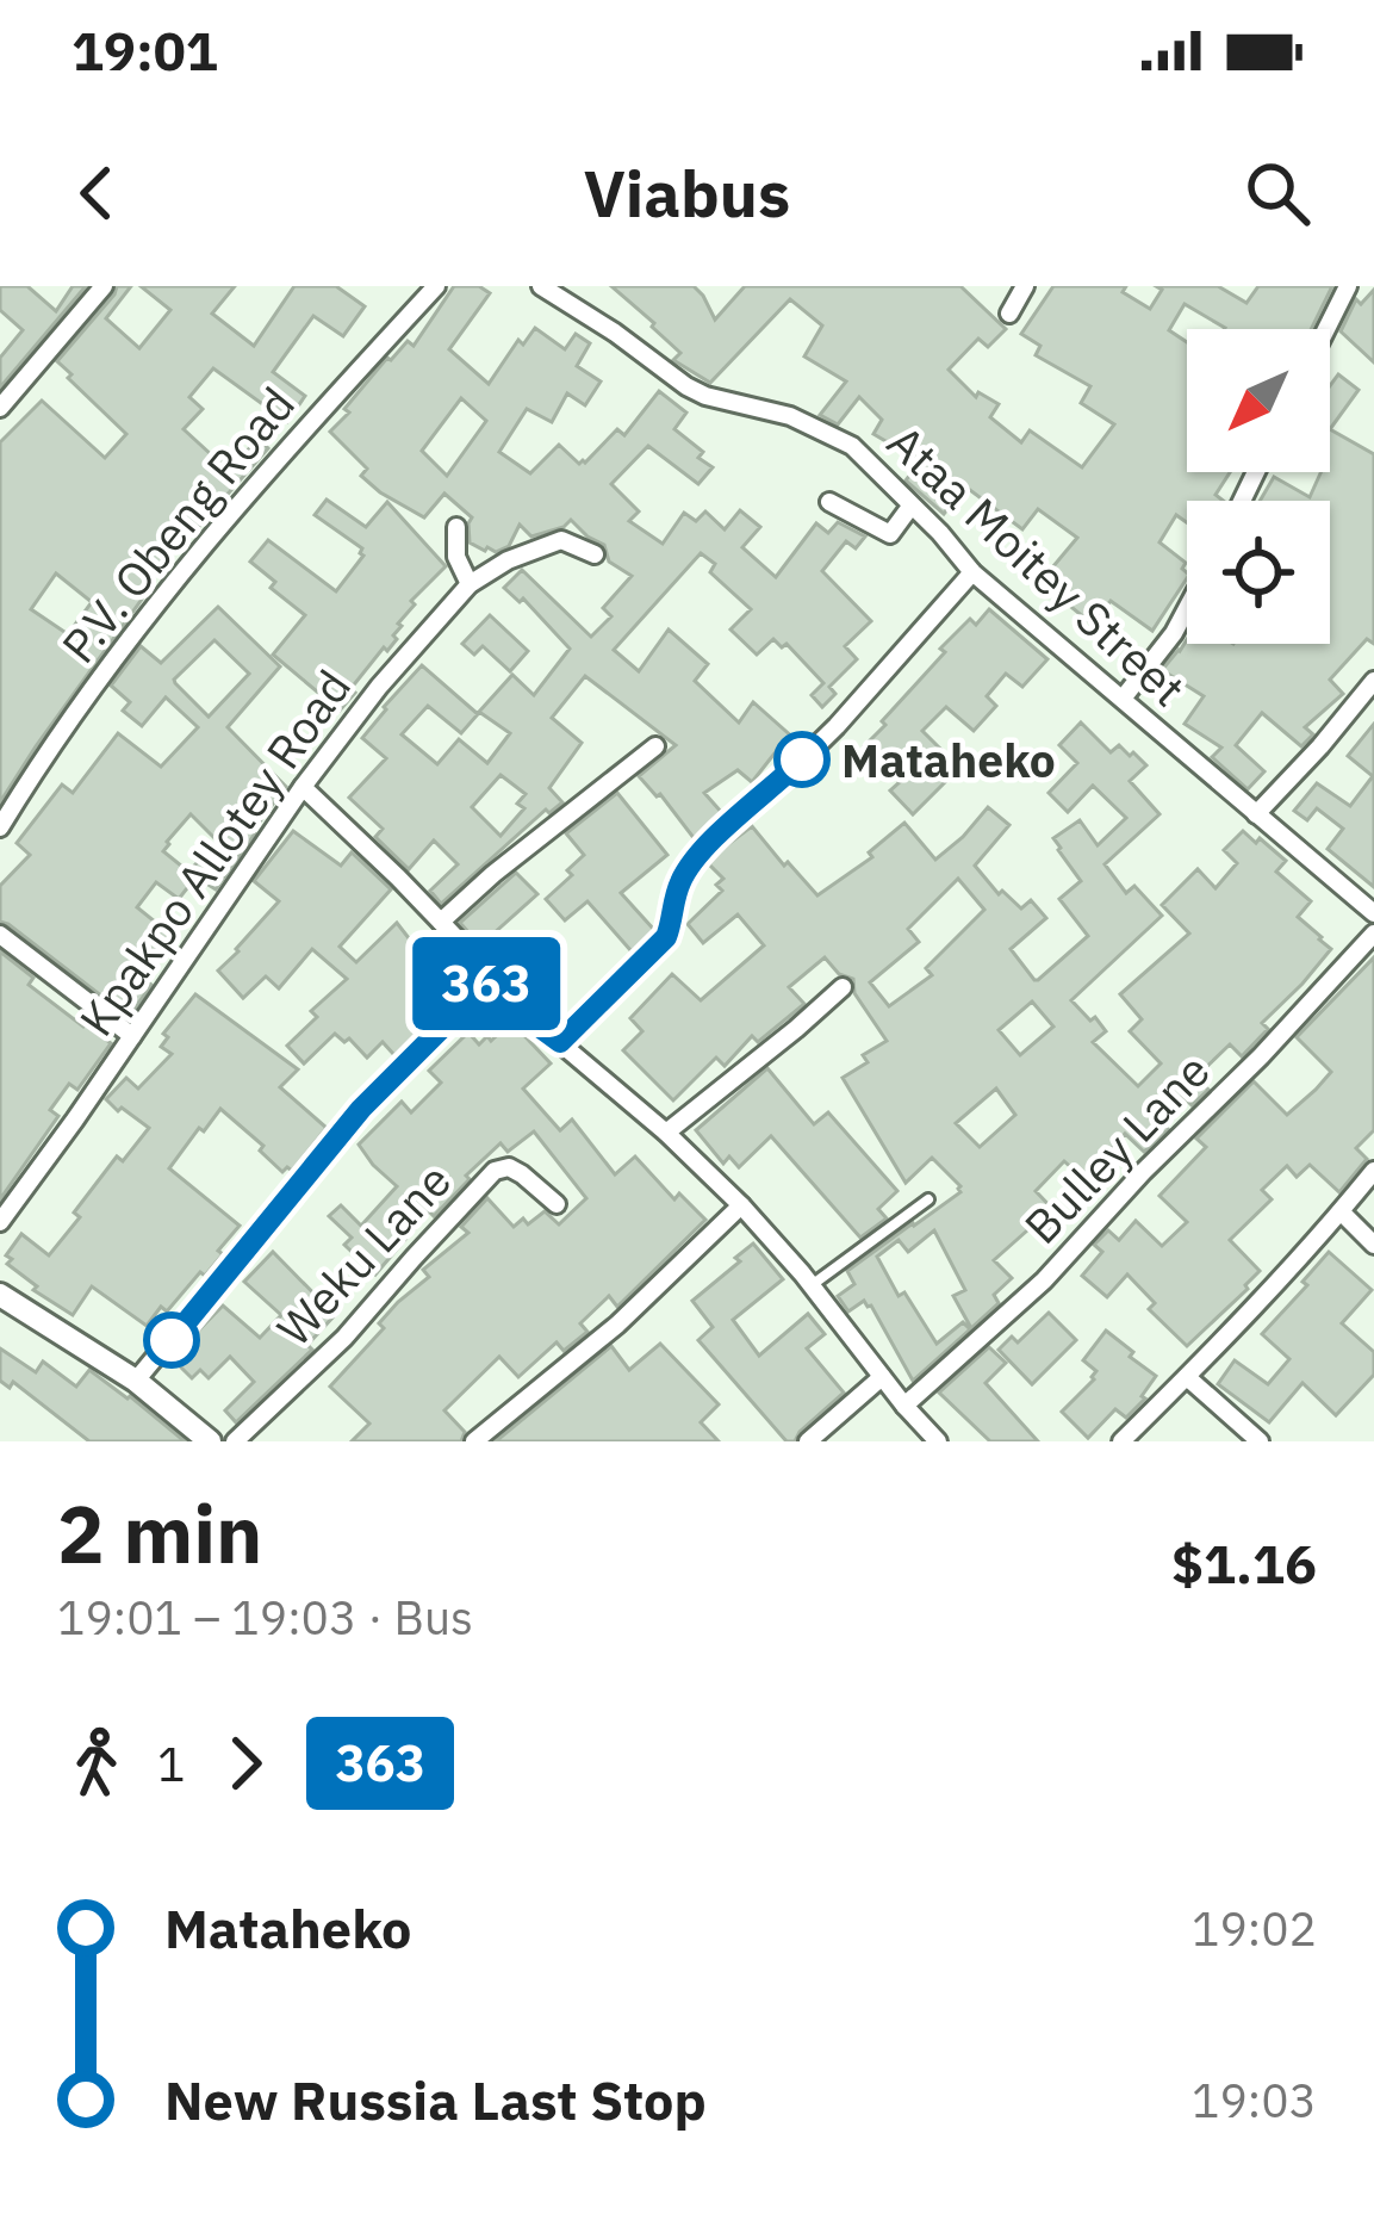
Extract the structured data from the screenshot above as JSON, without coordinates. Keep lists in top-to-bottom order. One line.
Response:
{"streets":{"street":["P.V. Obeng Road","Ataa Moitey Street","Kpakpo Allotey Road","Bulley Lane","Weku Lane"]},"places":["Mataheko"],"lines":["bus line 363"],"north":"bottom left","page":{"status":"19:01","header":"Viabus","on_map":"363","heading":["2 min","19:01 – 19:03 · Bus","$1.16"],"legs":["1","363"],"list":[{"name":"Mataheko","value":"19:02"},{"name":"New Russia Last Stop","value":"19:03"}]}}
